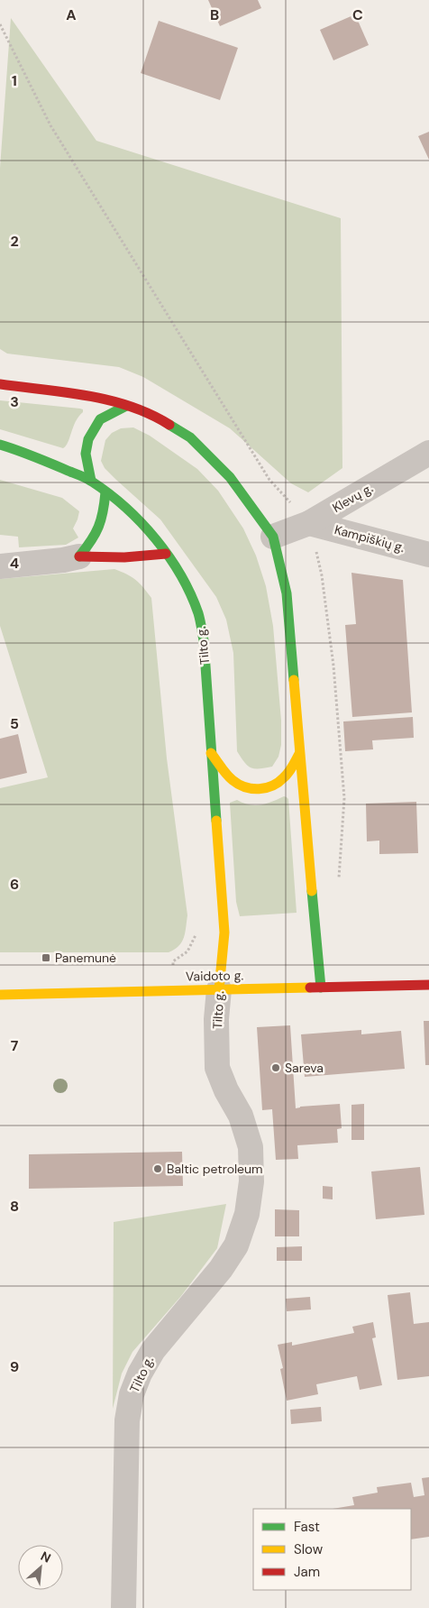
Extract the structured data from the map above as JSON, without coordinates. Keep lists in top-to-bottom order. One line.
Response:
{"streets":{"main road":["Tilto g.","Vaidoto g."],"street":["Klevų g.","Kampiškių g."]},"crossings":[["Klevų g.","Kampiškių g."],["Tilto g.","Vaidoto g."]],"places":{"transit":["Panemunė"],"other":["Sareva","Baltic petroleum"]},"legend":["Fast","Slow","Jam"],"north":"top right","grid":{"columns":["A","B","C"],"rows":["1","2","3","4","5","6","7","8","9"]}}
